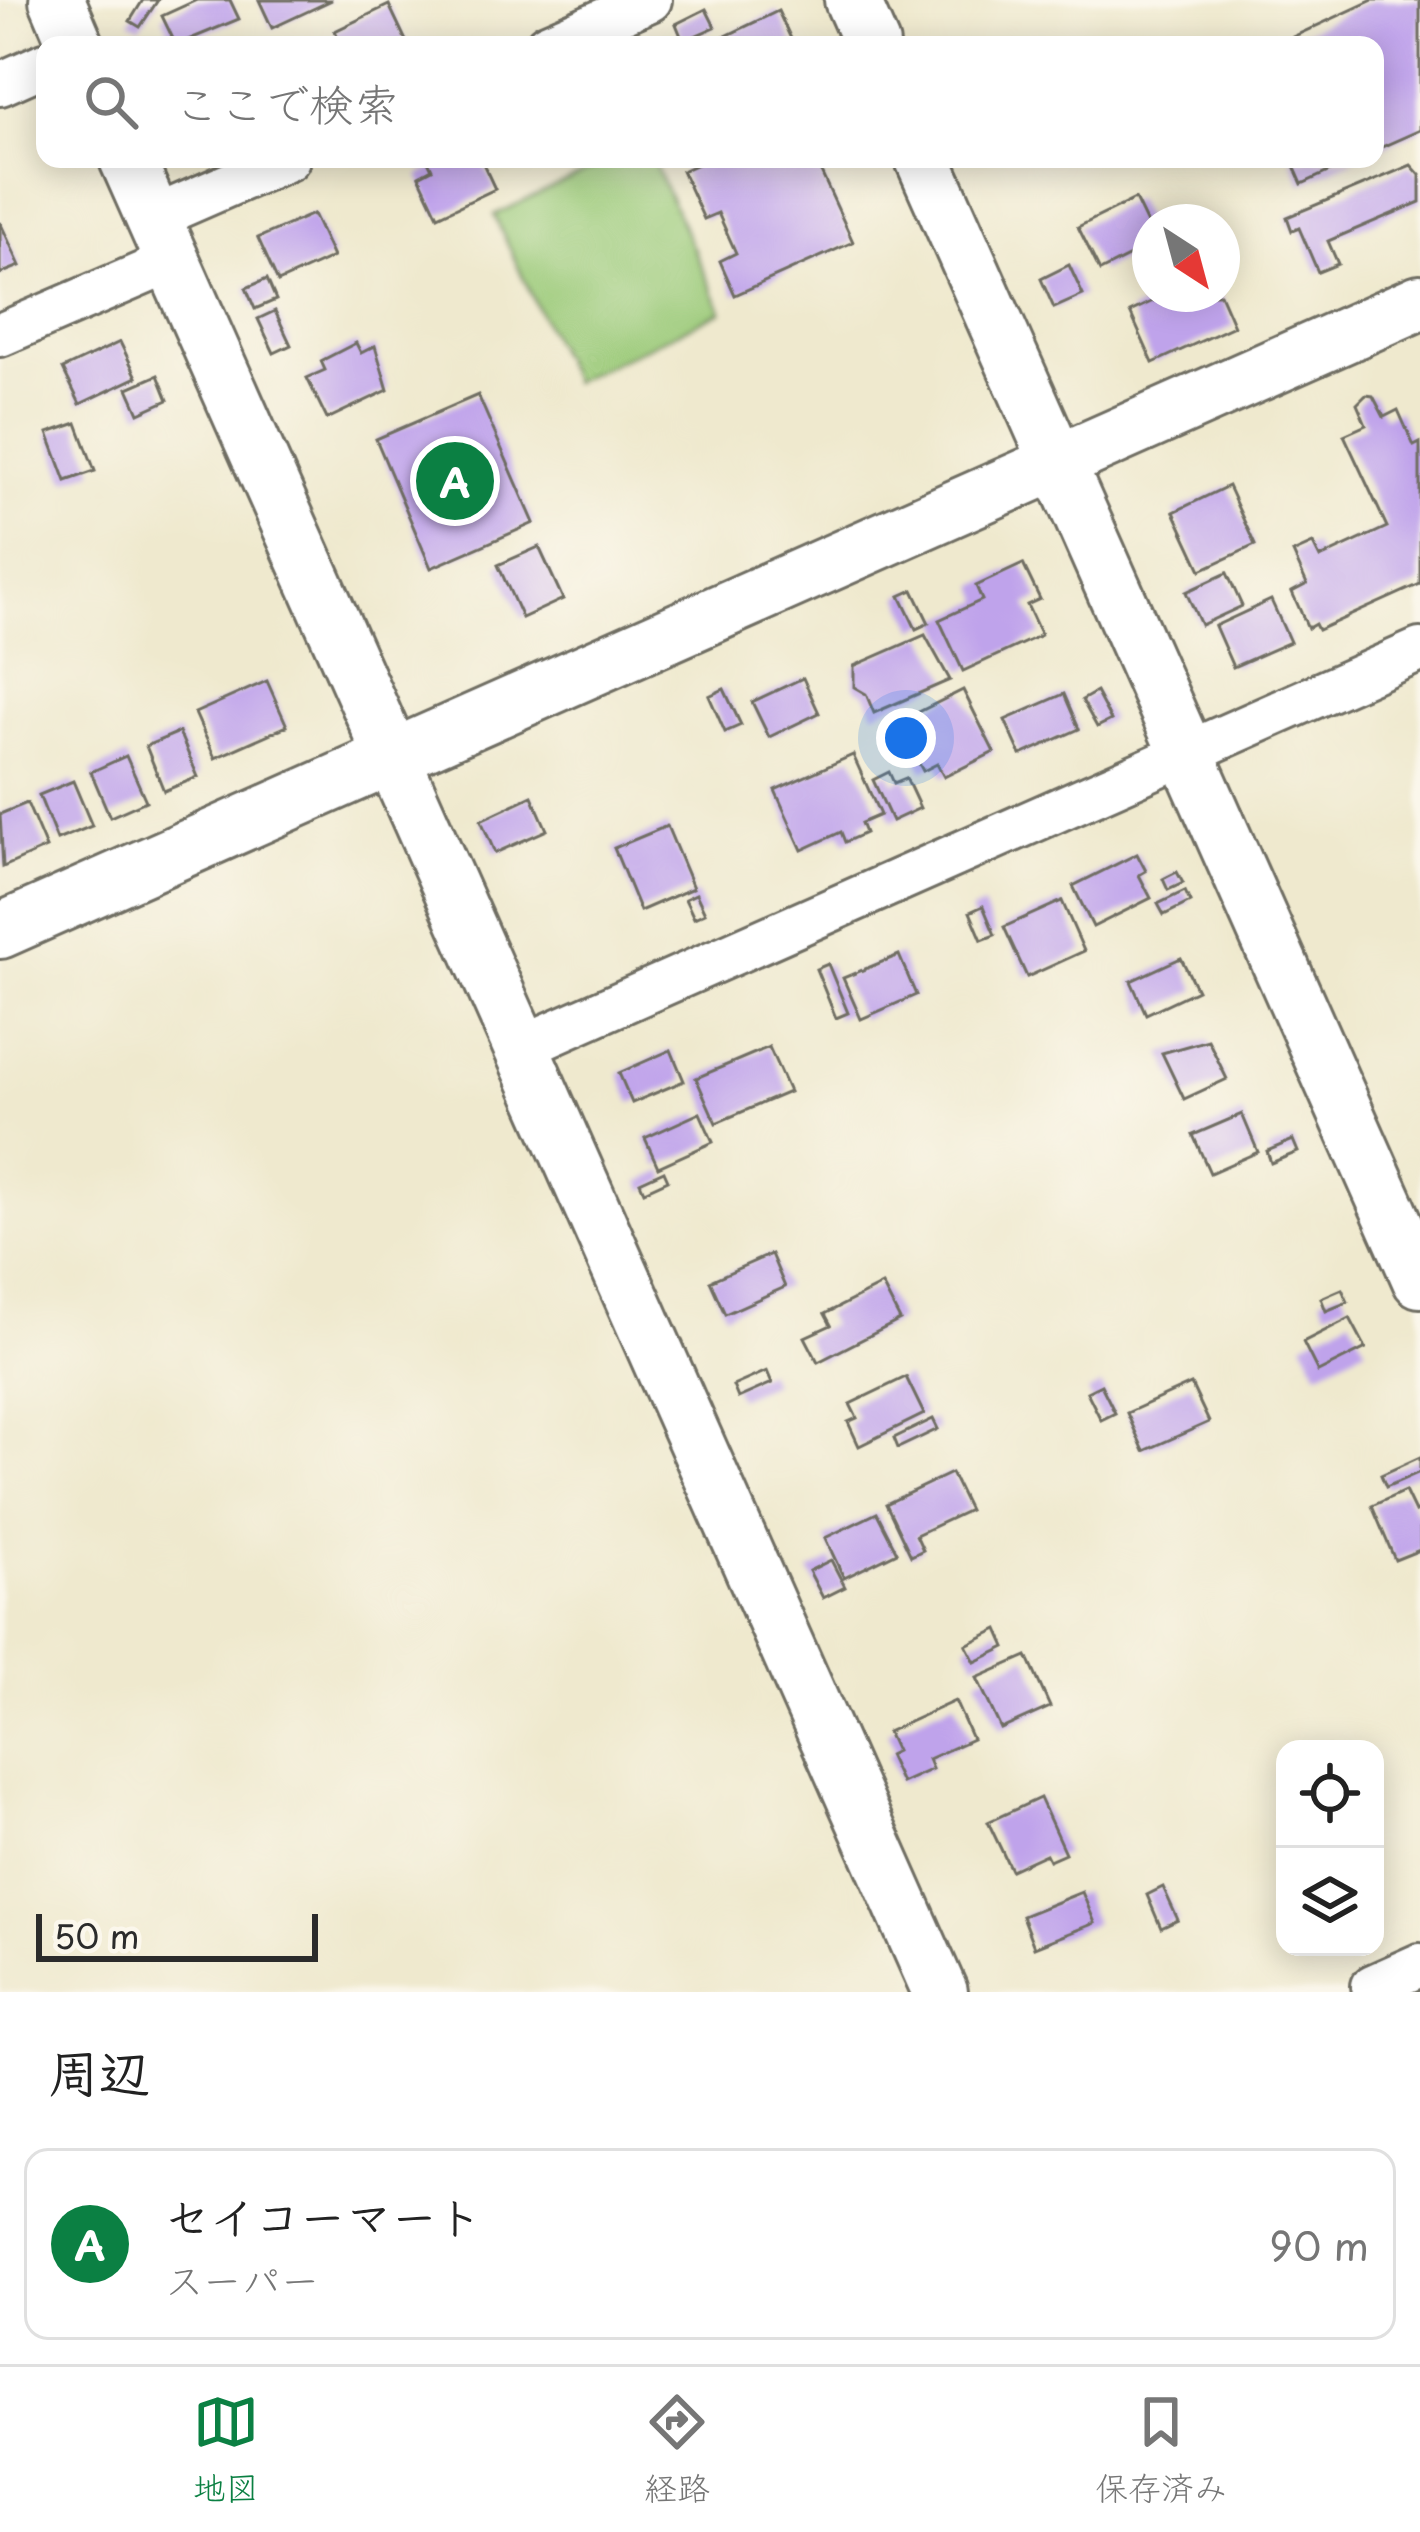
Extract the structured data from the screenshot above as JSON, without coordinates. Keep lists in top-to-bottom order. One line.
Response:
{"scale_bar":"50 m","north":"bottom right","page":{"search":"ここで検索","pins":"A","scale":"50 m","heading":"周辺","list":[{"mark":"A","name":"セイコーマート","note":"スーパー","value":"90 m"}],"nav":["地図","経路","保存済み"]}}
